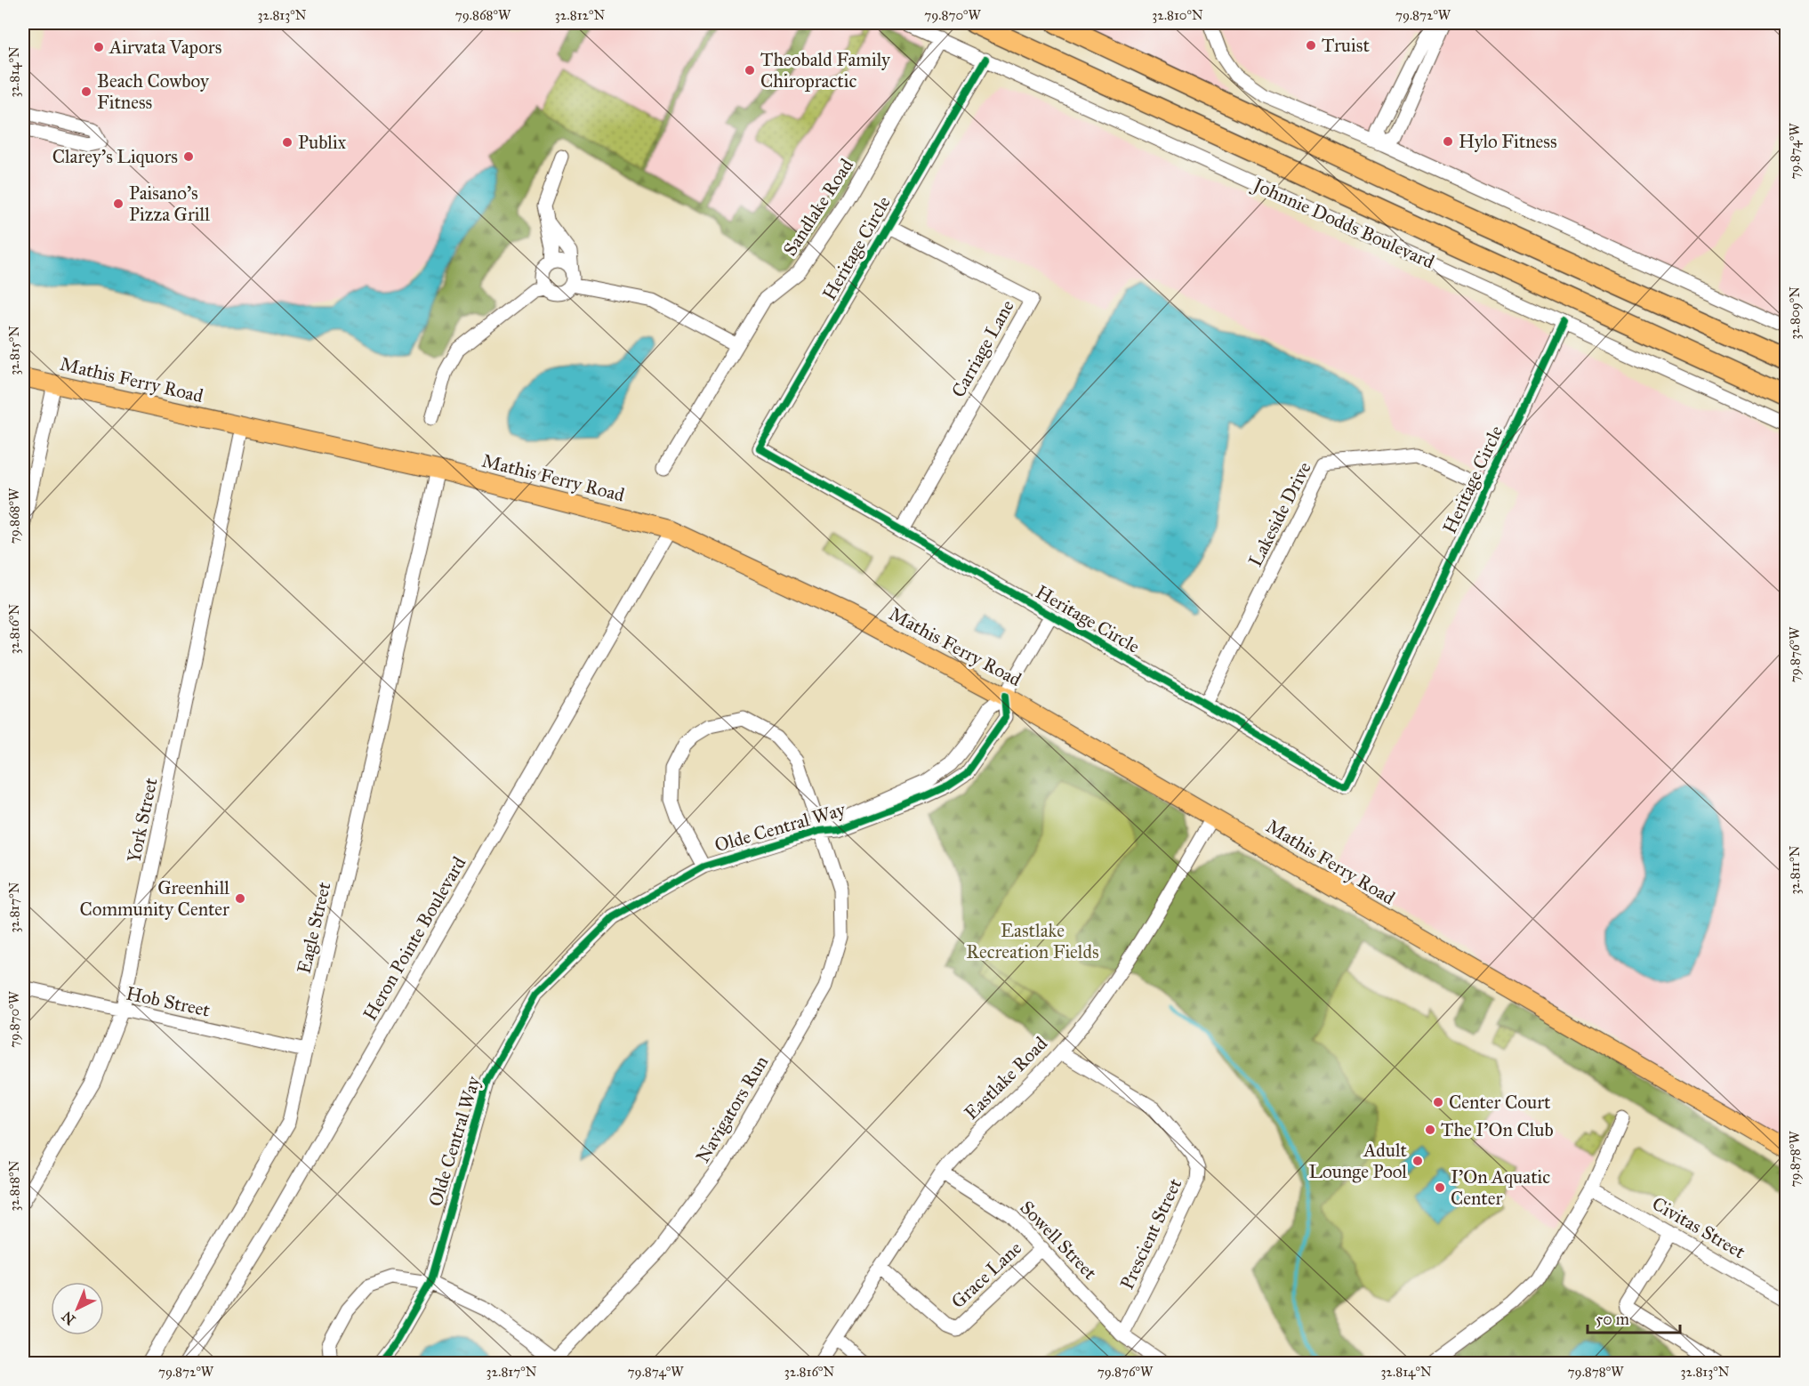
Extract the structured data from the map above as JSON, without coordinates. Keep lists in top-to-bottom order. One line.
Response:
{"streets":{"highway":["Johnnie Dodds Boulevard"],"main road":["Mathis Ferry Road"],"street":["Sandlake Road","Heritage Circle","Carriage Lane","Lakeside Drive","York Street","Olde Central Way","Eagle Street","Heron Pointe Boulevard","Hob Street","Eastlake Road","Navigators Run","Civitas Street","Prescient Street","Sowell Street","Grace Lane"]},"crossings":[["Sandlake Road","Johnnie Dodds Boulevard"],["Johnnie Dodds Boulevard","Heritage Circle"],["Heritage Circle","Carriage Lane"],["Heritage Circle","Mathis Ferry Road"],["Heritage Circle","Lakeside Drive"],["Heritage Circle","Olde Central Way"],["Mathis Ferry Road","York Street"],["Mathis Ferry Road","Olde Central Way"],["Mathis Ferry Road","Eagle Street"],["Mathis Ferry Road","Heron Pointe Boulevard"],["Mathis Ferry Road","Eastlake Road"],["York Street","Hob Street"],["Olde Central Way","Navigators Run"],["Eagle Street","Hob Street"],["Eastlake Road","Prescient Street"],["Eastlake Road","Sowell Street"],["Eastlake Road","Grace Lane"],["Prescient Street","Sowell Street"],["Sowell Street","Grace Lane"]],"parks":["Eastlake Recreation Fields"],"places":["Truist","Airvata Vapors","Theobald Family Chiropractic","Beach Cowboy Fitness","Hylo Fitness","Publix","Clarey's Liquors","Paisano's Pizza Grill","Greenhill Community Center","Center Court","The I'On Club","Adult Lounge Pool","I'On Aquatic Center"],"scale_bar":"50 m","north":"bottom left","coordinates":["32.813°N","79.868°W","32.812°N","79.870°W","32.810°N","79.872°W","32.814°N","79.874°W","32.809°N","32.815°N","32.816°N","79.876°W","32.811°N","32.817°N","79.878°W","32.818°N"]}
